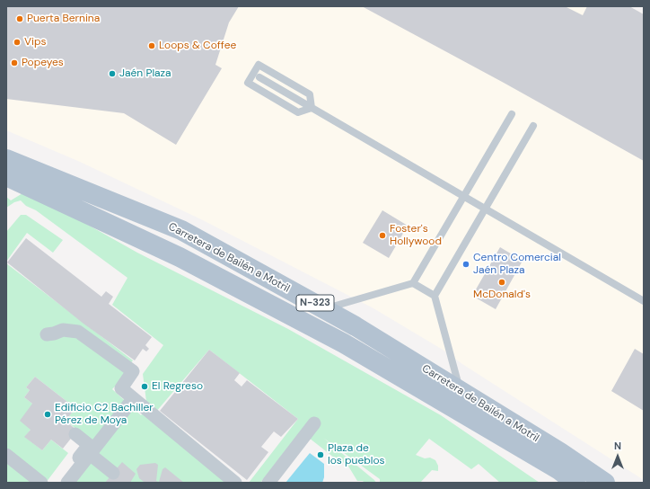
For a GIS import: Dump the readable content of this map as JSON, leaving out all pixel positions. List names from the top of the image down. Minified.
{"streets":{"main road":["Carretera de Bailén a Motril","N-323"]},"places":["Puerta Bernina","Vips","Loops & Coffee","Popeyes","Jaén Plaza","Foster's Hollywood","Centro Comercial Jaén Plaza","McDonald's","El Regreso","Edificio C2 Bachiller Pérez de Moya","Plaza de los pueblos"],"north":"top"}
